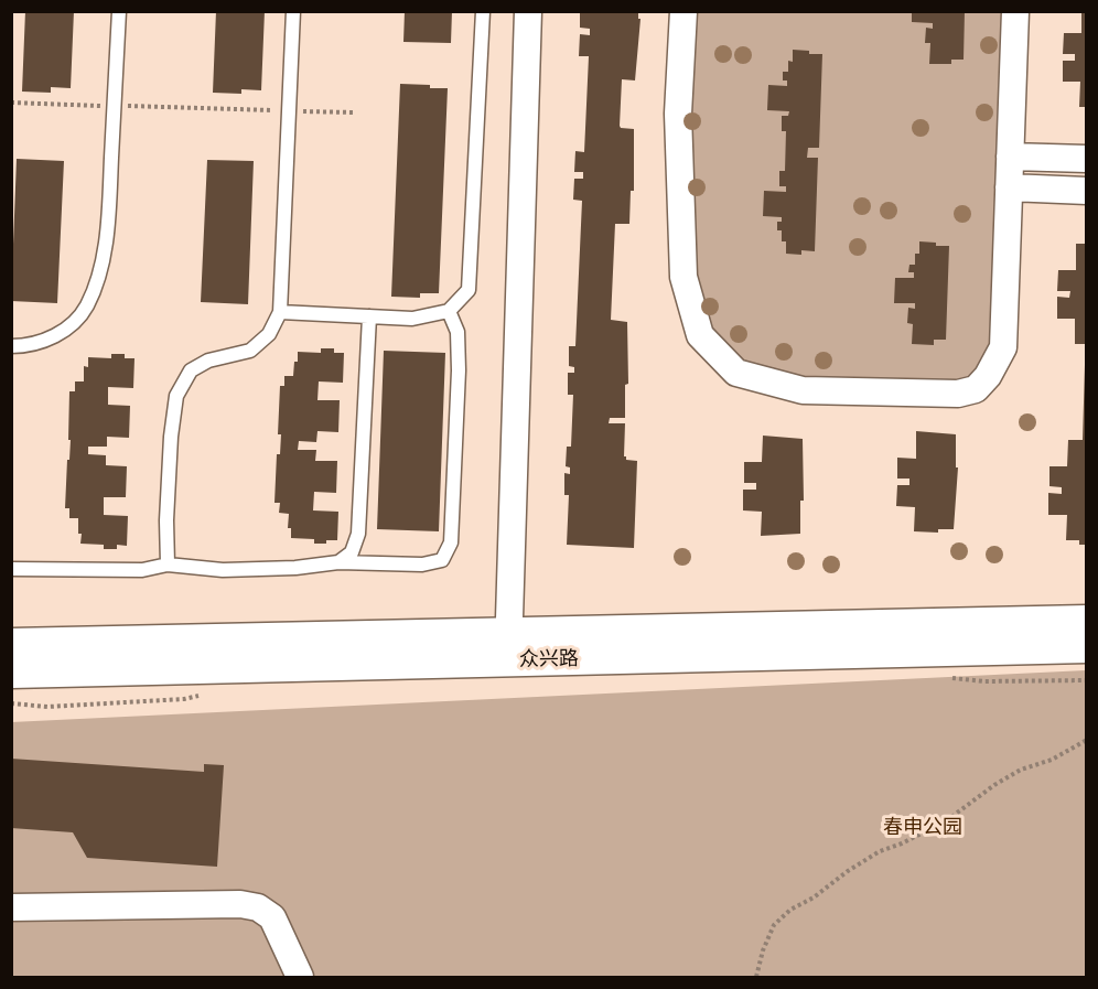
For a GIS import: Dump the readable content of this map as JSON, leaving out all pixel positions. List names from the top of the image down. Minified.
{"streets":{"street":["众兴路"]},"parks":["春申公园"]}
